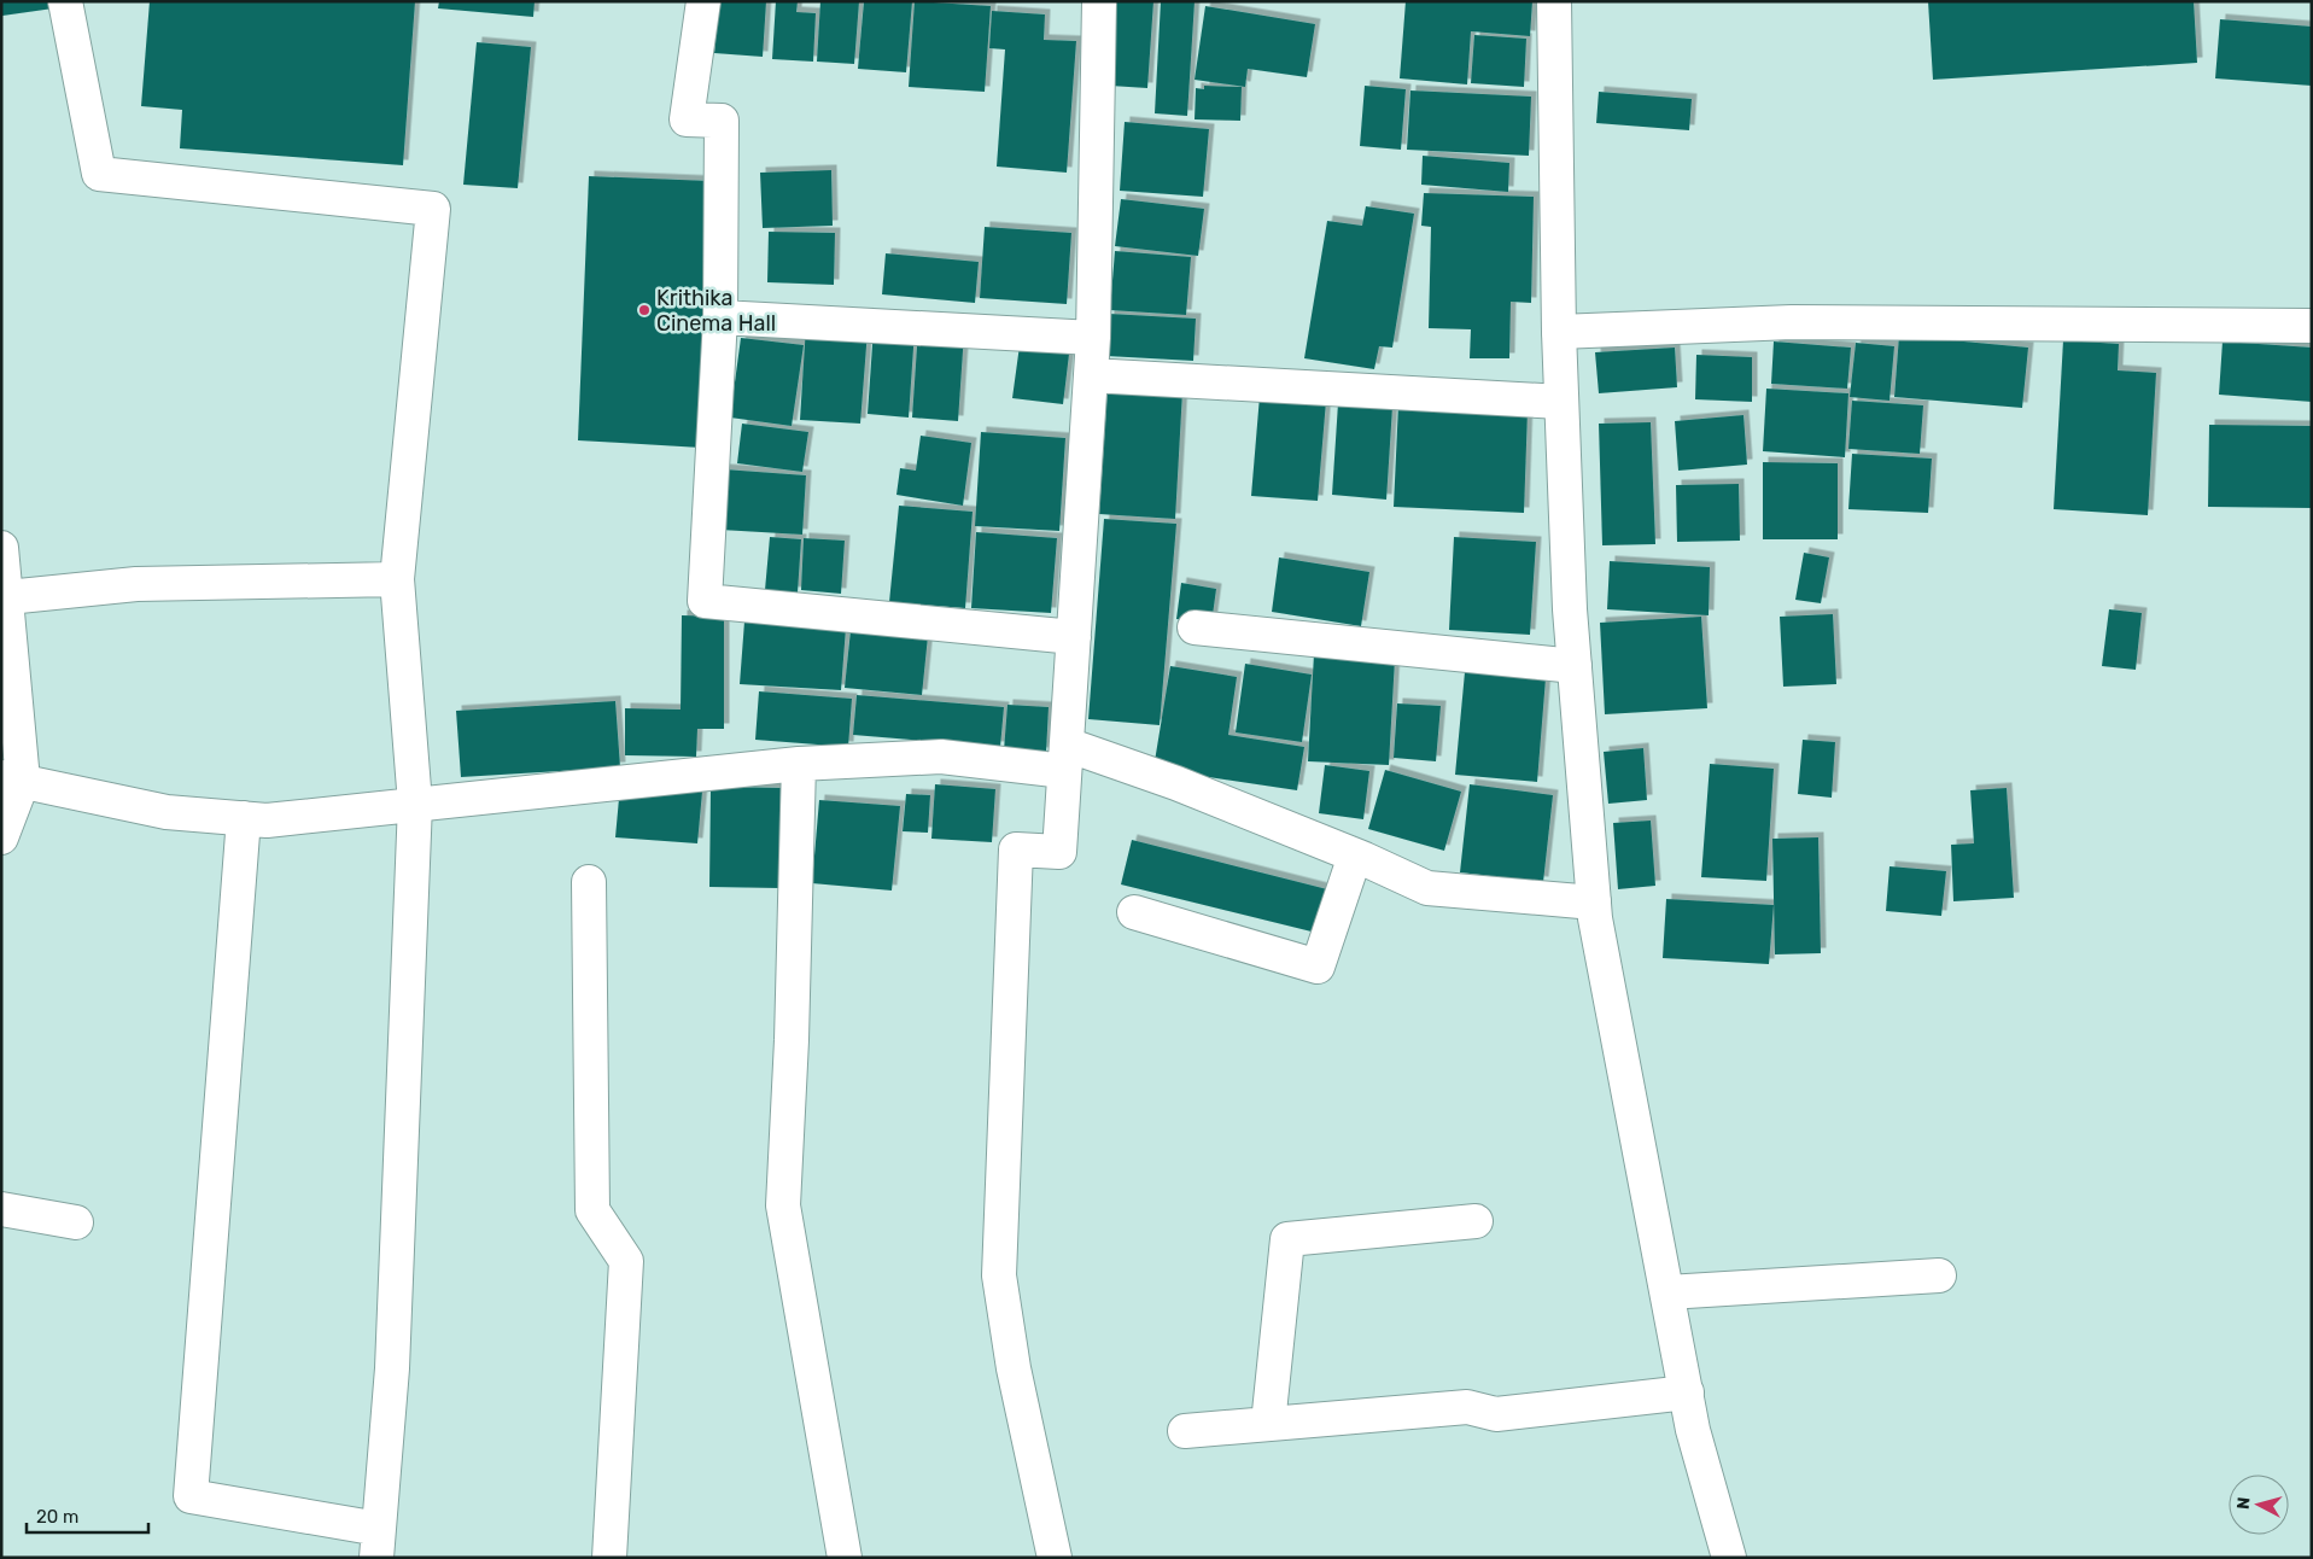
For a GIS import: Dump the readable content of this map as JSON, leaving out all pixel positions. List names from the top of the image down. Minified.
{"places":["Krithika Cinema Hall"],"scale_bar":"20 m","north":"left"}
